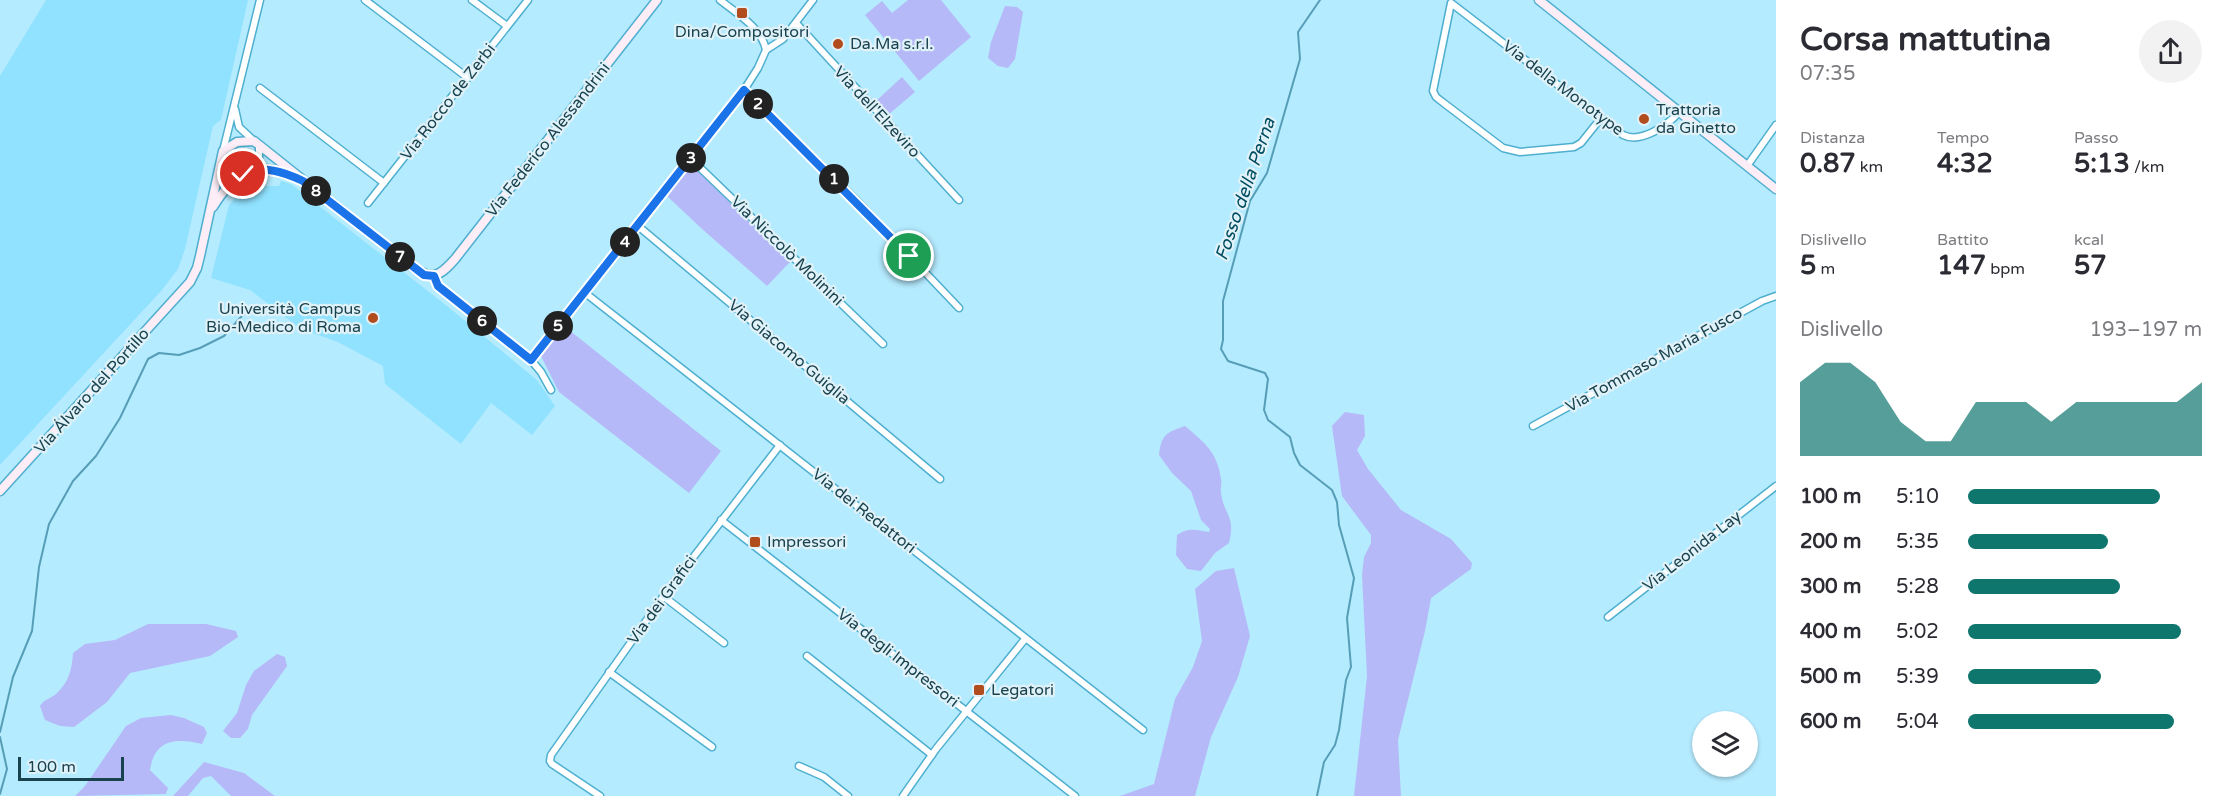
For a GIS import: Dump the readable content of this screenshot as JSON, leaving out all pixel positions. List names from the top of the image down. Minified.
{"streets":{"street":["Via della Monotype","Via Rocco de Zerbi","Via dell'Elzeviro","Via Federico Alessandrini","Via Niccolò Molinini","Via Giacomo Guiglia","Via Tommaso Maria Fusco","Via Álvaro del Portillo","Via dei Redattori","Via Leonida Lay","Via dei Grafici","Via degli Impressori"]},"crossings":[["Via dei Redattori","Via dei Grafici"],["Via dei Grafici","Via degli Impressori"]],"water":["Fosso della Perna"],"places":{"transit":["Dina/Compositori","Impressori","Legatori"],"other":["Da.Ma s.r.l.","Trattoria da Ginetto","Università Campus Bio-Medico di Roma"]},"scale_bar":"100 m","page":{"heading":["Corsa mattutina","07:35"],"pins":["2","3","1","8","4","7","6","5"],"stats":[["Distanza","0.87 km"],["Tempo","4:32"],["Passo","5:13 /km"],["Dislivello","5 m"],["Battito","147 bpm"],["kcal","57"]],"chart":["Dislivello","193–197 m"],"list":[{"name":"100 m","note":"5:10"},{"name":"200 m","note":"5:35"},{"name":"300 m","note":"5:28"},{"name":"400 m","note":"5:02"},{"name":"500 m","note":"5:39"},{"name":"600 m","note":"5:04"}],"scale":"100 m"}}
